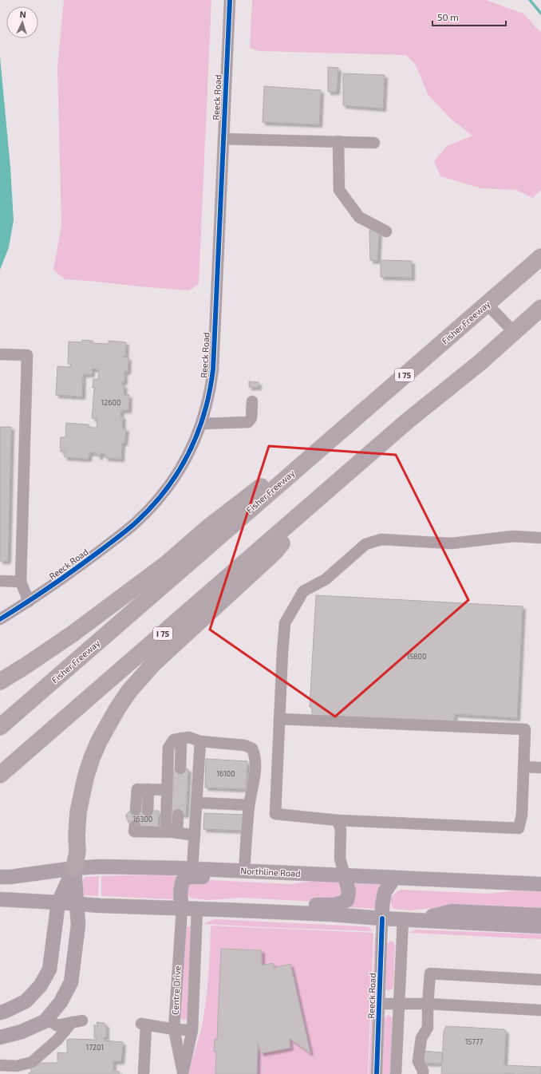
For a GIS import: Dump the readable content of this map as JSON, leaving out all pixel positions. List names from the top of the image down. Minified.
{"streets":{"highway":["Fisher Freeway","I 75"],"main road":["Northline Road"],"street":["Reeck Road","Centre Drive"]},"house_numbers":["12600","15800","16100","16300","15777","17201"],"scale_bar":"50 m","north":"top"}
